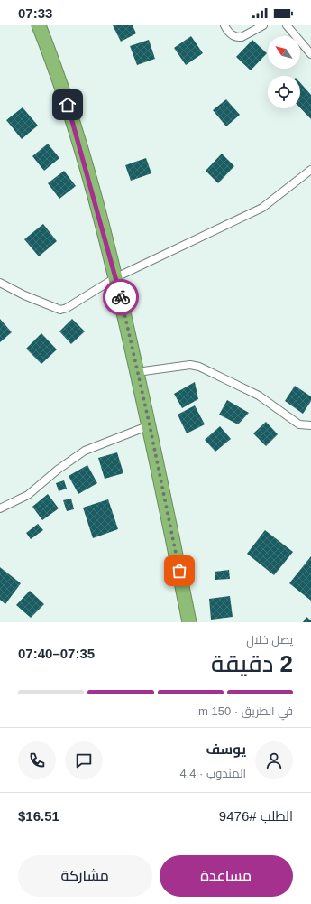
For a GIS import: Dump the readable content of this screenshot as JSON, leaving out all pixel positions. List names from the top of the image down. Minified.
{"north":"top left","page":{"status":"07:33","heading":["2 دقيقة","يصل خلال","07:35–07:40"],"panel":["يوسف","المندوب · 4.4","الطلب #9476","$16.51"],"bar":"في الطريق · 150 m","buttons":["مساعدة","مشاركة"]}}
